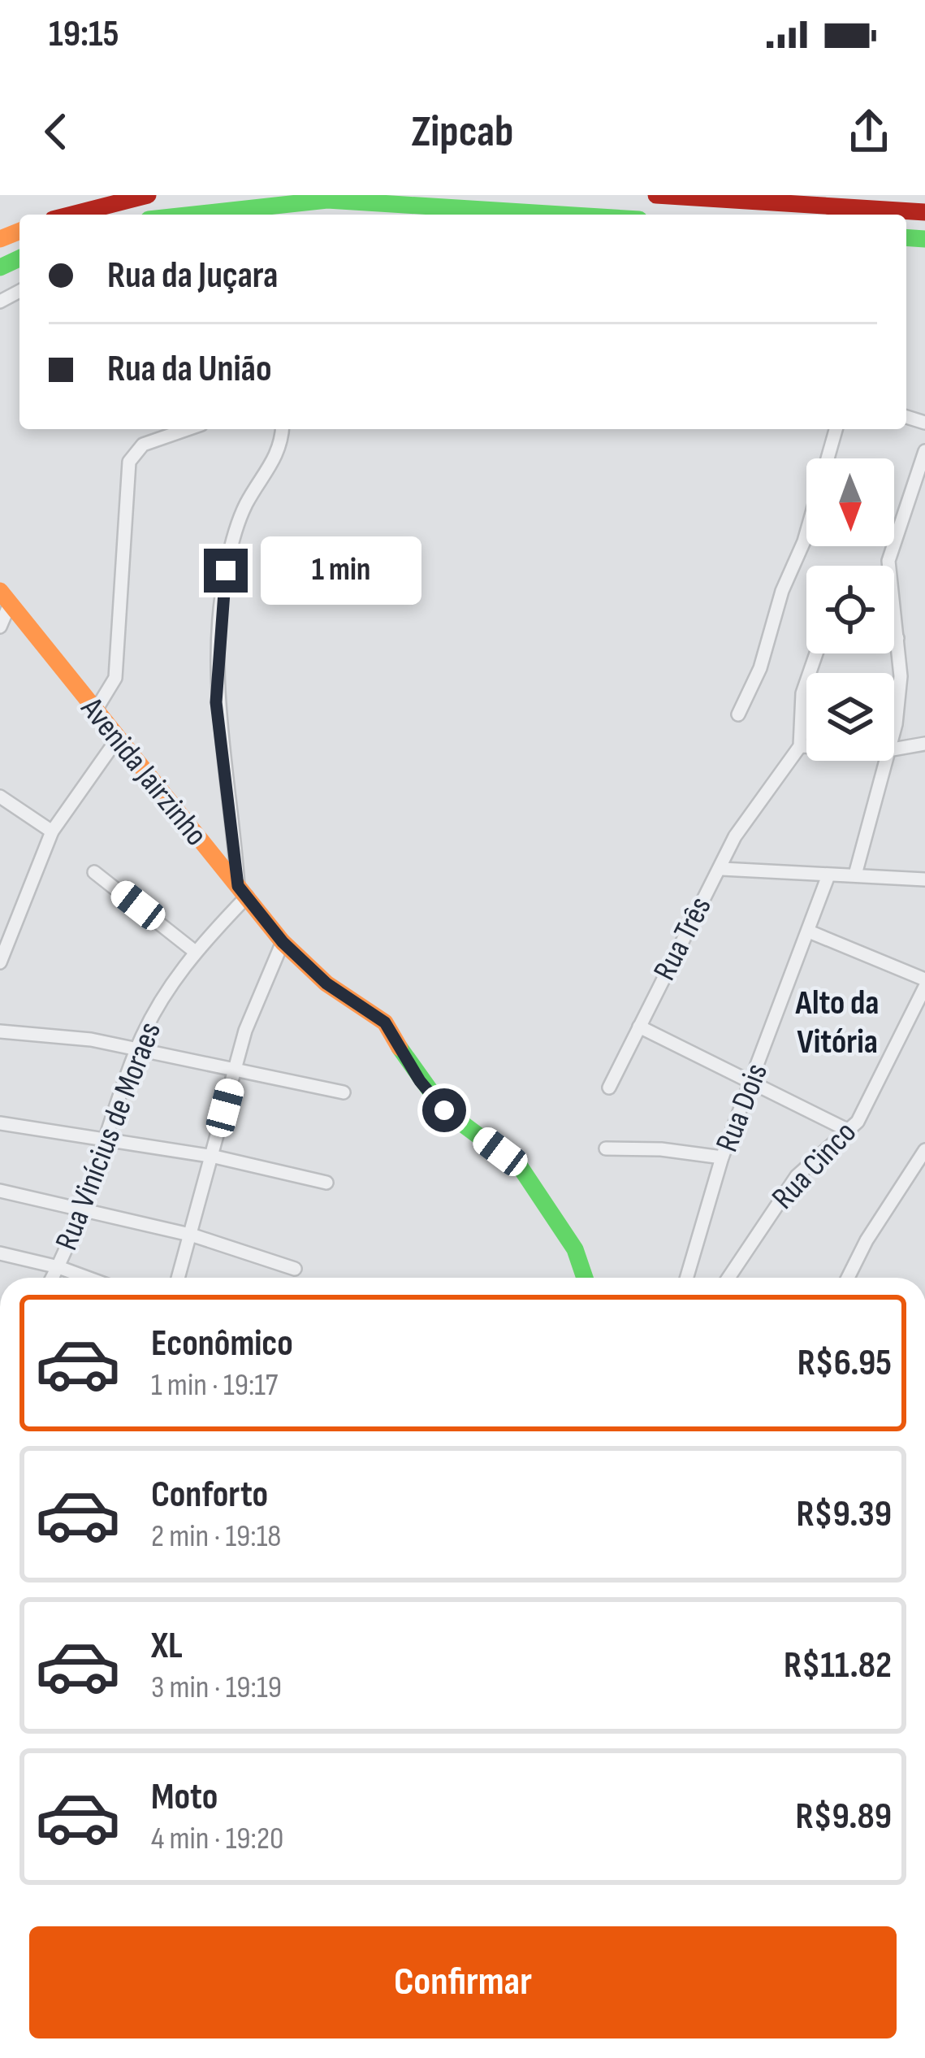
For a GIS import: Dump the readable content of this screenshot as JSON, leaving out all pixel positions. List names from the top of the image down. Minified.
{"streets":{"main road":["Avenida Jairzinho"],"street":["Rua Três","Rua Dois","Rua Vinícius de Moraes","Rua Cinco"]},"crossings":[["Avenida Jairzinho","Rua Vinícius de Moraes"],["Rua Três","Rua Dois"]],"districts":["Alto da Vitória"],"north":"bottom","page":{"status":"19:15","header":"Zipcab","banner":["Rua da Juçara","Rua da União"],"bubble":"1 min","list":[{"name":"Econômico","note":"1 min · 19:17","value":"R$6.95"},{"name":"Conforto","note":"2 min · 19:18","value":"R$9.39"},{"name":"XL","note":"3 min · 19:19","value":"R$11.82"},{"name":"Moto","note":"4 min · 19:20","value":"R$9.89"}],"buttons":"Confirmar"}}
